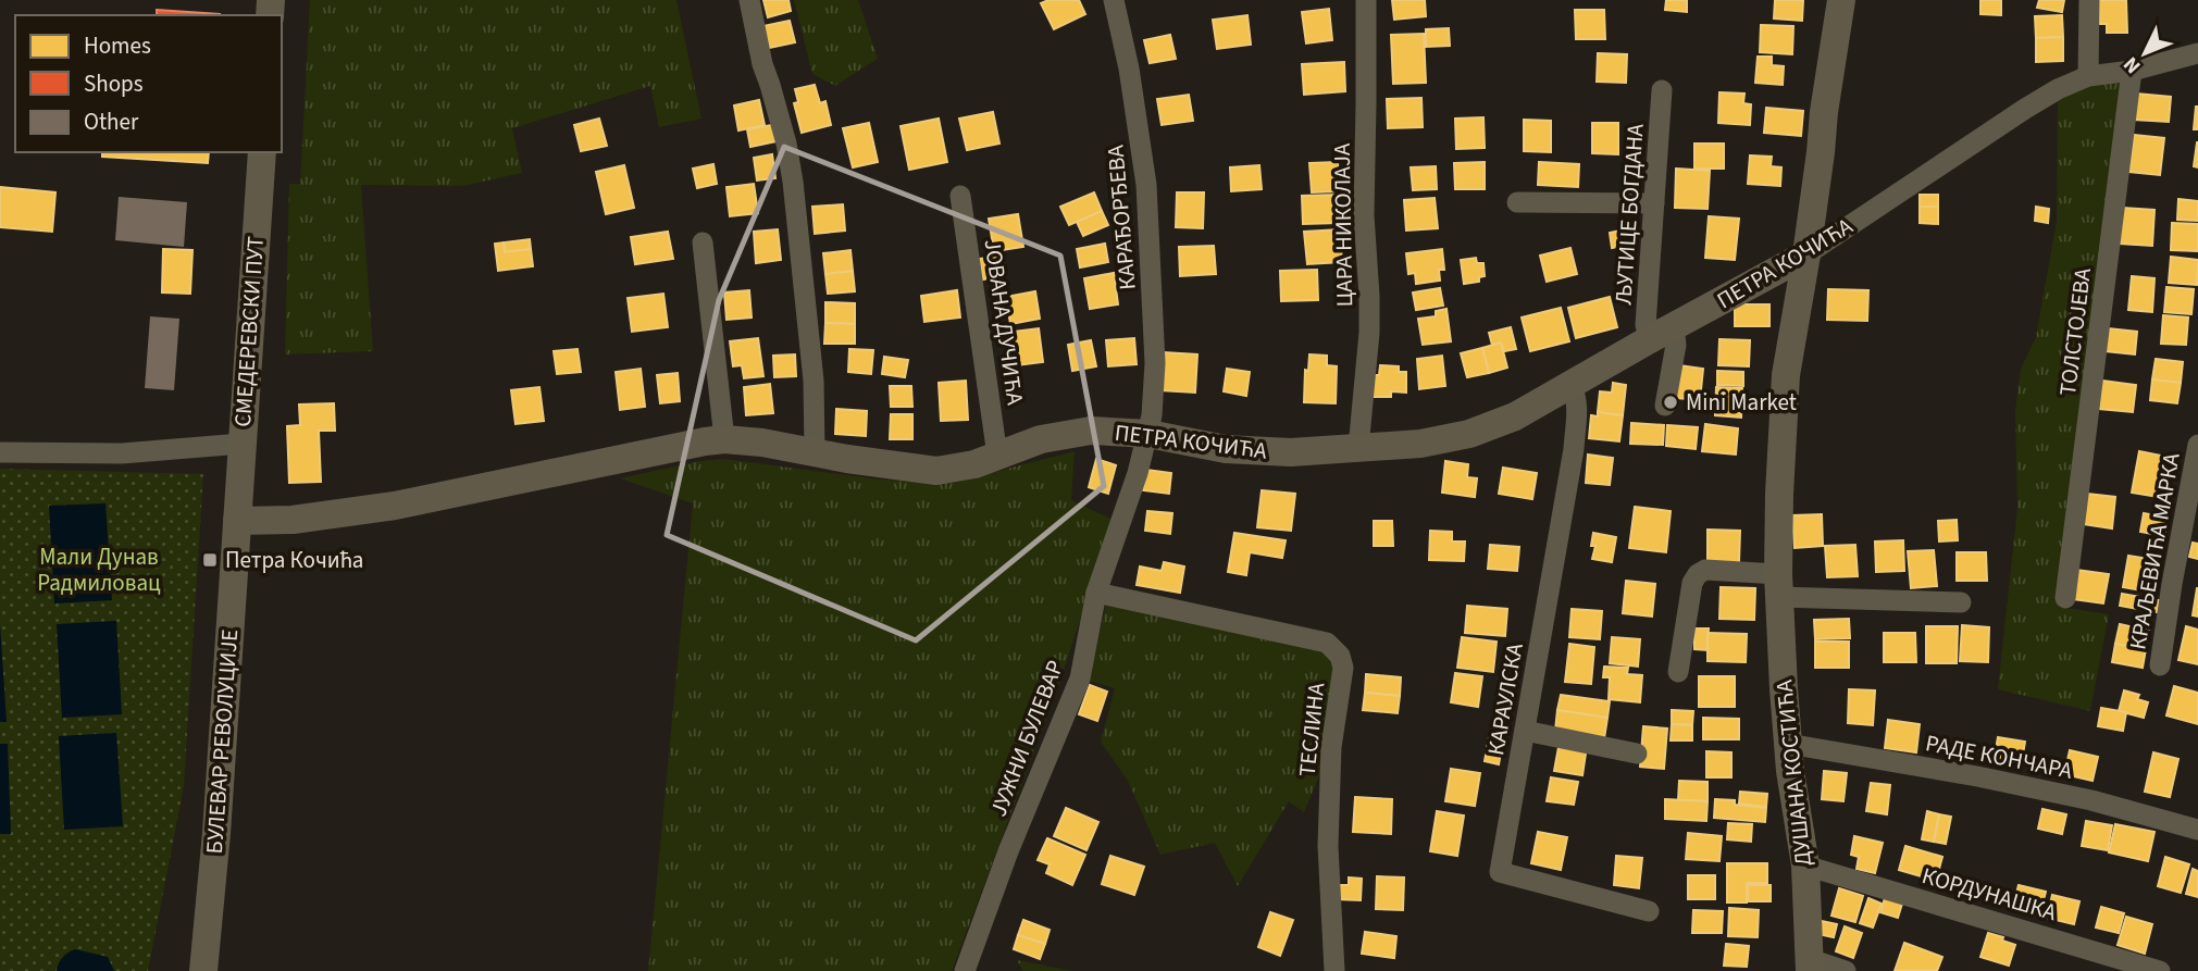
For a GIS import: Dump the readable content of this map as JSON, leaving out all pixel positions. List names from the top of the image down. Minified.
{"streets":{"street":["ЉУТИЦЕ БОГДАНА","КАРАЂОРЂЕВА","ЦАРА НИКОЛАЈА","ПЕТРА КОЧИЋА","ЈОВАНА ДУЧИЋА","СМЕДЕРЕВСКИ ПУТ","ТОЛСТОЈЕВА","КРАЉЕВИЋА МАРКА","КАРАУЛСКА","ТЕСЛИНА","ЈУЖНИ БУЛЕВАР","БУЛЕВАР РЕВОЛУЦИЈЕ","РАДЕ КОНЧАРА","ДУШАНА КОСТИЋА","КОРДУНАШКА"]},"crossings":[["ЉУТИЦЕ БОГДАНА","ПЕТРА КОЧИЋА"],["КАРАЂОРЂЕВА","ПЕТРА КОЧИЋА"],["КАРАЂОРЂЕВА","ЈУЖНИ БУЛЕВАР"],["ЦАРА НИКОЛАЈА","ПЕТРА КОЧИЋА"],["ПЕТРА КОЧИЋА","ЈОВАНА ДУЧИЋА"],["ПЕТРА КОЧИЋА","СМЕДЕРЕВСКИ ПУТ"],["ПЕТРА КОЧИЋА","ТОЛСТОЈЕВА"],["ПЕТРА КОЧИЋА","КАРАУЛСКА"],["ПЕТРА КОЧИЋА","ЈУЖНИ БУЛЕВАР"],["ПЕТРА КОЧИЋА","БУЛЕВАР РЕВОЛУЦИЈЕ"],["ПЕТРА КОЧИЋА","ДУШАНА КОСТИЋА"],["СМЕДЕРЕВСКИ ПУТ","БУЛЕВАР РЕВОЛУЦИЈЕ"],["ТЕСЛИНА","ЈУЖНИ БУЛЕВАР"],["РАДЕ КОНЧАРА","ДУШАНА КОСТИЋА"],["ДУШАНА КОСТИЋА","КОРДУНАШКА"]],"parks":["Мали Дунав Радмиловац"],"places":{"other":["Mini Market"],"transit":["Петра Кочића"]},"legend":["Homes","Shops","Other"],"north":"bottom left"}
